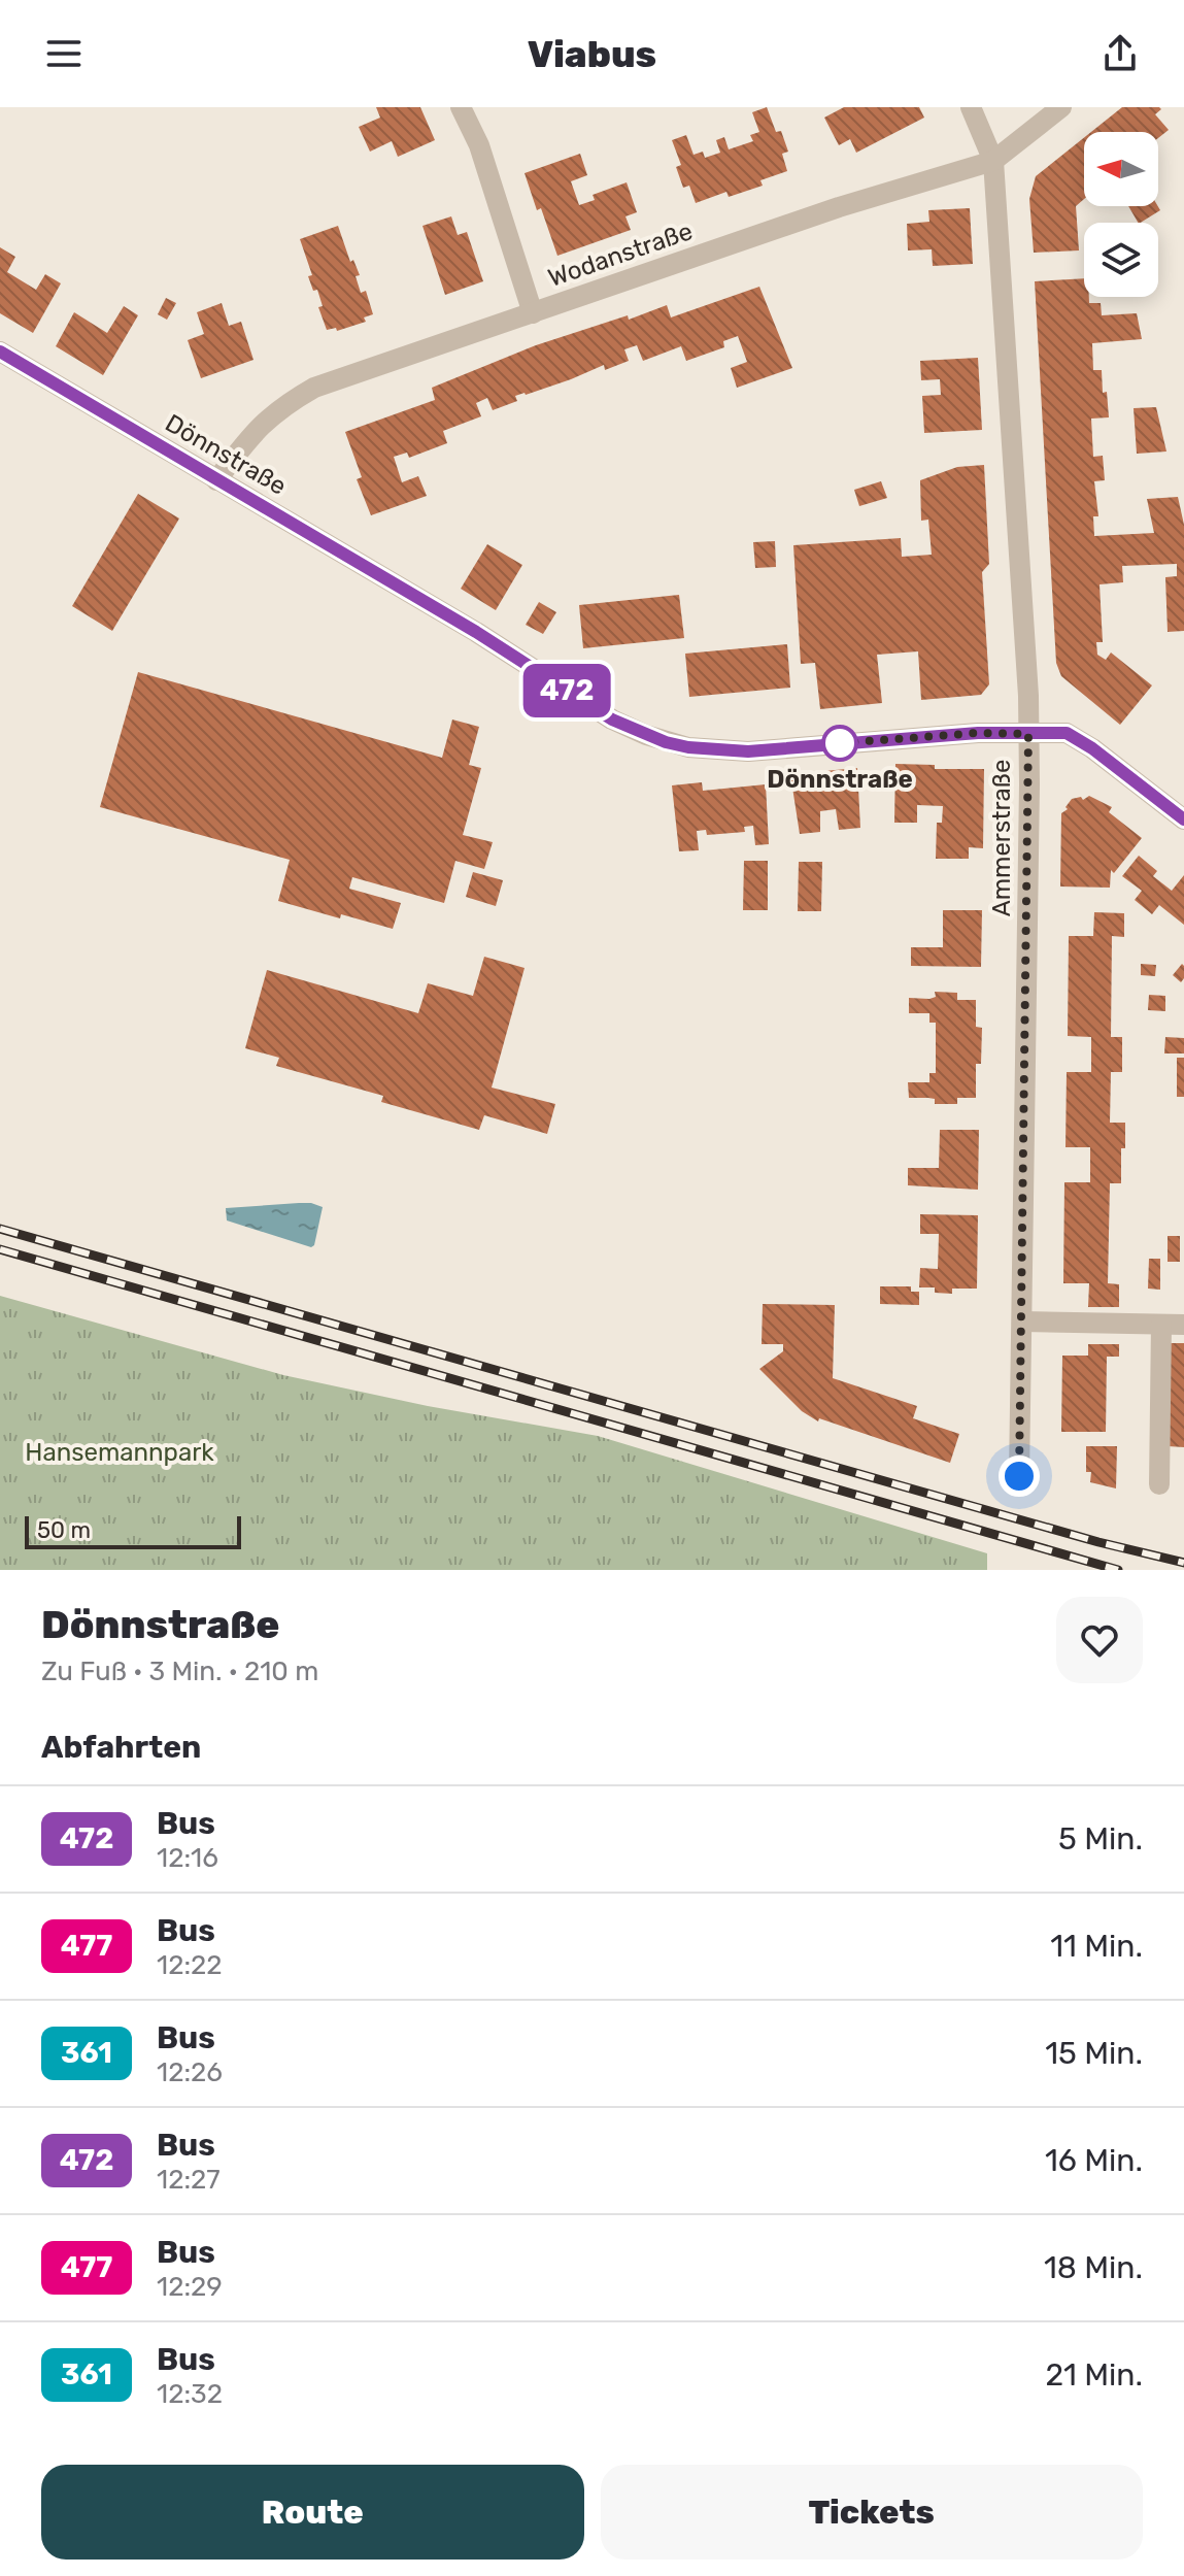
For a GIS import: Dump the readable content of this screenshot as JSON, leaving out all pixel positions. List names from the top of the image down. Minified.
{"streets":{"street":["Wodanstraße","Dönnstraße","Ammerstraße"]},"crossings":[["Wodanstraße","Dönnstraße"],["Wodanstraße","Ammerstraße"],["Dönnstraße","Ammerstraße"]],"parks":["Hansemannpark"],"places":["Dönnstraße"],"lines":["bus line 472"],"scale_bar":"50 m","north":"left","page":{"header":"Viabus","on_map":"472","scale":"50 m","heading":[["Dönnstraße","Zu Fuß · 3 Min. · 210 m"],"Abfahrten"],"list":[{"mark":"472","name":"Bus","note":"12:16","value":"5 Min."},{"mark":"477","name":"Bus","note":"12:22","value":"11 Min."},{"mark":"361","name":"Bus","note":"12:26","value":"15 Min."},{"mark":"472","name":"Bus","note":"12:27","value":"16 Min."},{"mark":"477","name":"Bus","note":"12:29","value":"18 Min."},{"mark":"361","name":"Bus","note":"12:32","value":"21 Min."}],"buttons":["Route","Tickets"]}}
